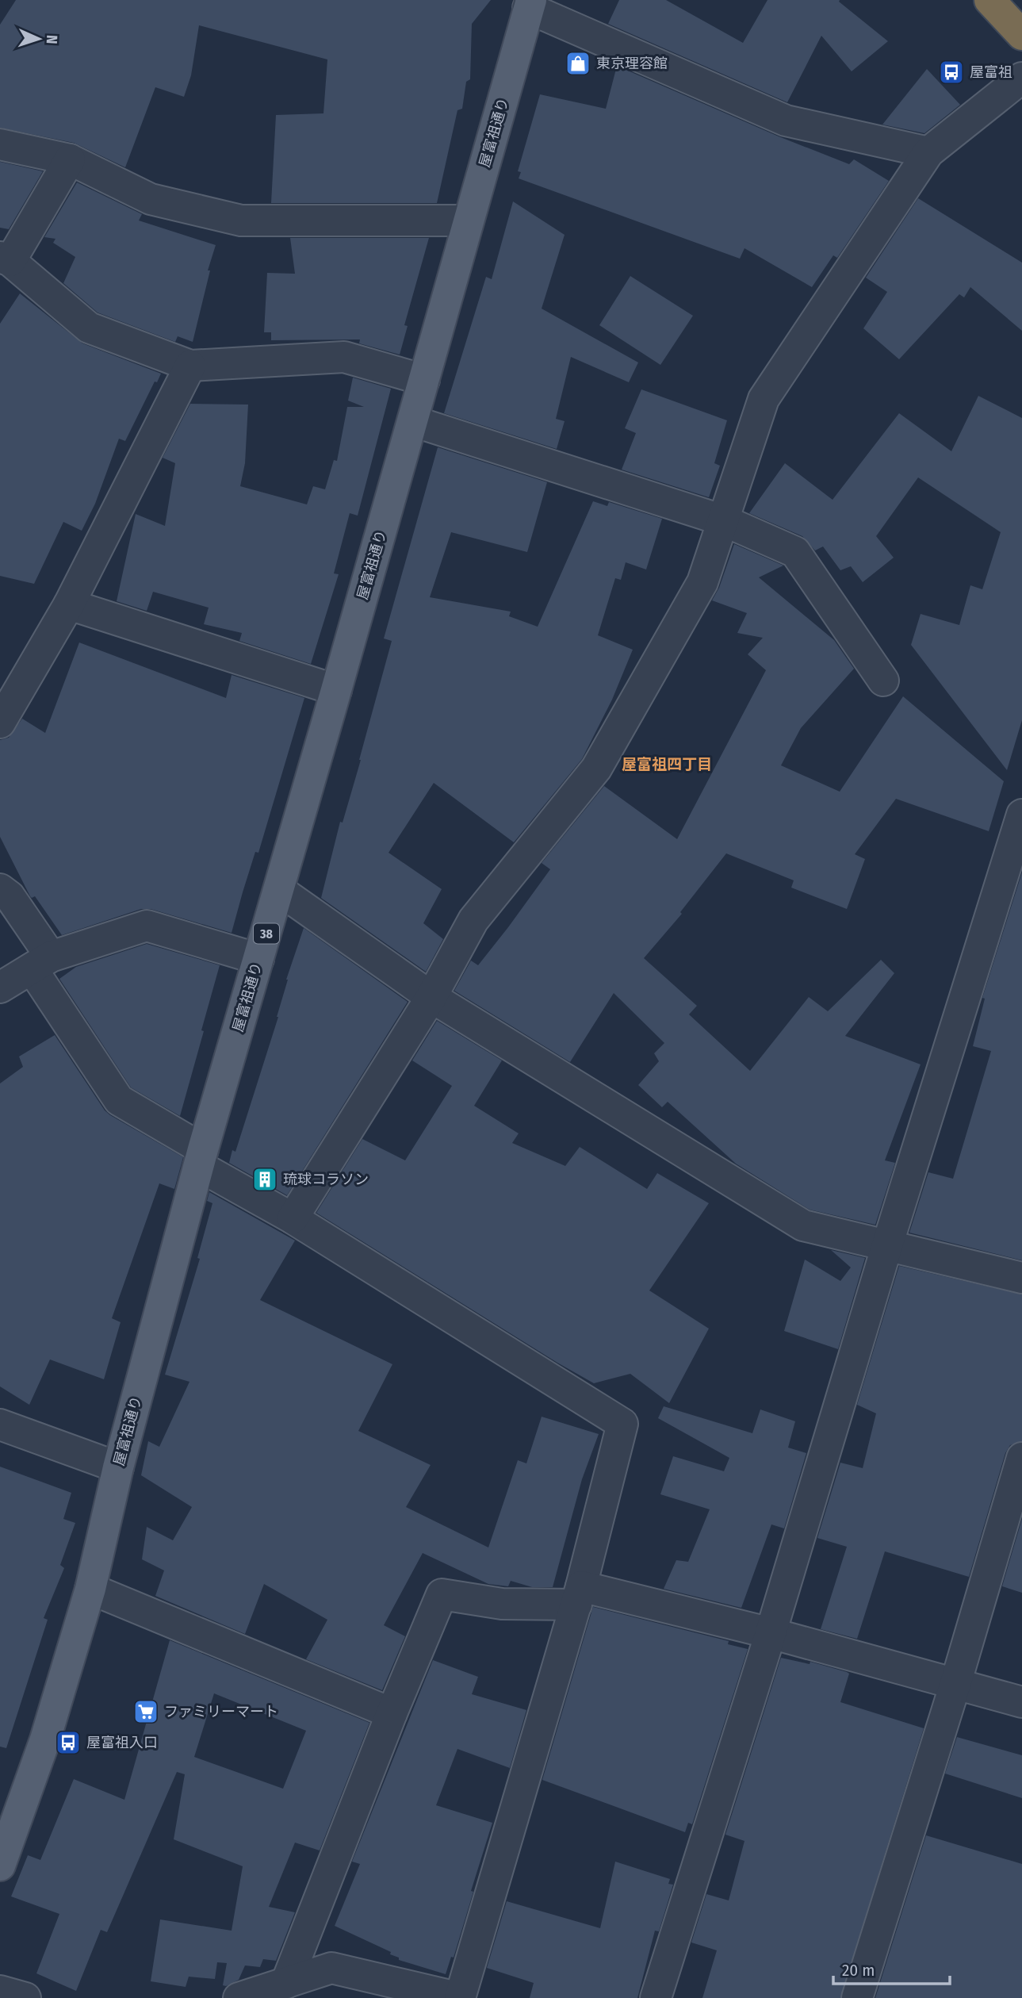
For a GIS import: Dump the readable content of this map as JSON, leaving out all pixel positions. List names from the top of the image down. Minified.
{"streets":{"main road":["屋富祖通り","38"]},"districts":["屋富祖四丁目"],"places":{"shop":["東京理容館"],"bus stop":["屋富祖","屋富祖入口"],"building":["琉球コラソン"],"supermarket":["ファミリーマート"]},"scale_bar":"20 m","north":"right"}
